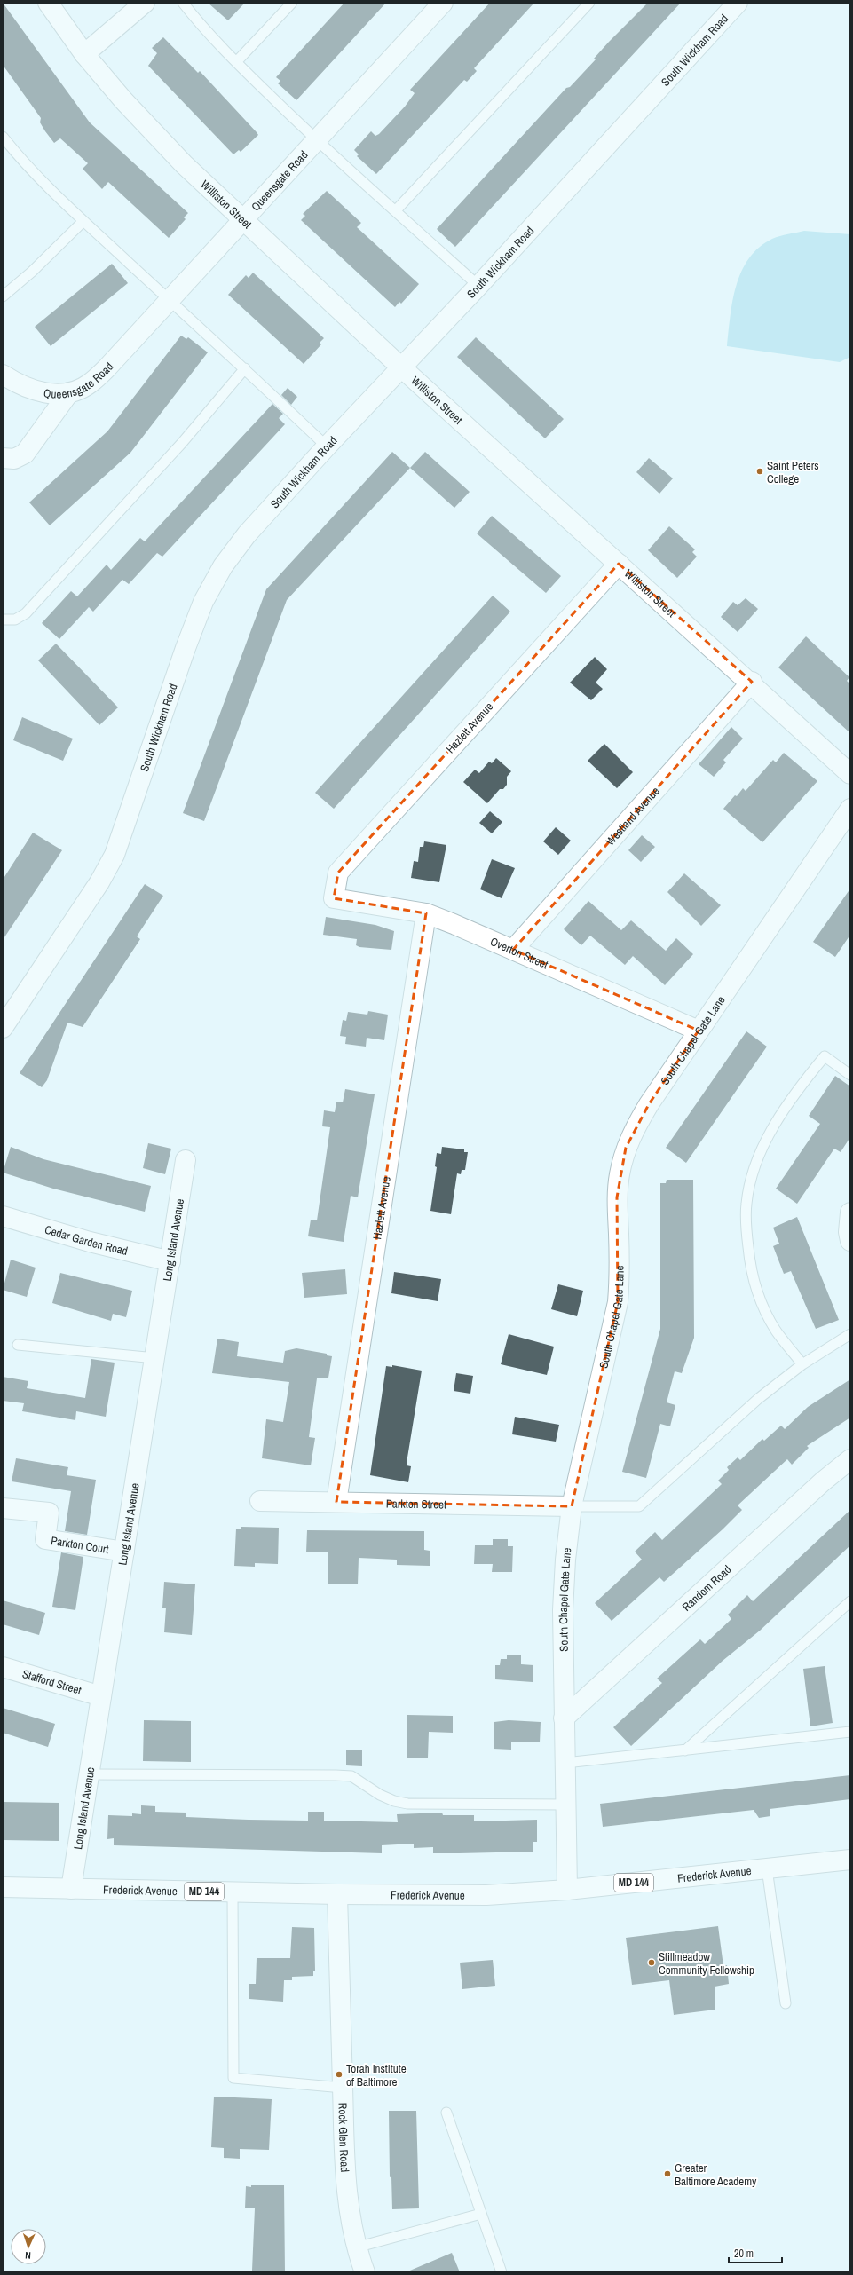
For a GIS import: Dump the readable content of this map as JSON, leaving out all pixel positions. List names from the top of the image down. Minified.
{"streets":{"street":["South Wickham Road","Queensgate Road","Williston Street","Hazlett Avenue","Westland Avenue","Overton Street","South Chapel Gate Lane","Cedar Garden Road","Long Island Avenue","Parkton Street","Parkton Court","Random Road","Stafford Street","Frederick Avenue","MD 144","Rock Glen Road"]},"crossings":[["South Wickham Road","Williston Street"],["Queensgate Road","Williston Street"],["Williston Street","Hazlett Avenue"],["Williston Street","Westland Avenue"],["Hazlett Avenue","Overton Street"],["Hazlett Avenue","Parkton Street"],["Westland Avenue","Overton Street"],["Overton Street","South Chapel Gate Lane"],["South Chapel Gate Lane","Parkton Street"],["South Chapel Gate Lane","Random Road"],["South Chapel Gate Lane","Frederick Avenue"],["Cedar Garden Road","Long Island Avenue"],["Long Island Avenue","Parkton Court"],["Long Island Avenue","Stafford Street"],["Long Island Avenue","Frederick Avenue"],["Frederick Avenue","Rock Glen Road"]],"places":["Saint Peters College","Stillmeadow Community Fellowship","Torah Institute of Baltimore","Greater Baltimore Academy"],"scale_bar":"20 m","north":"bottom"}
